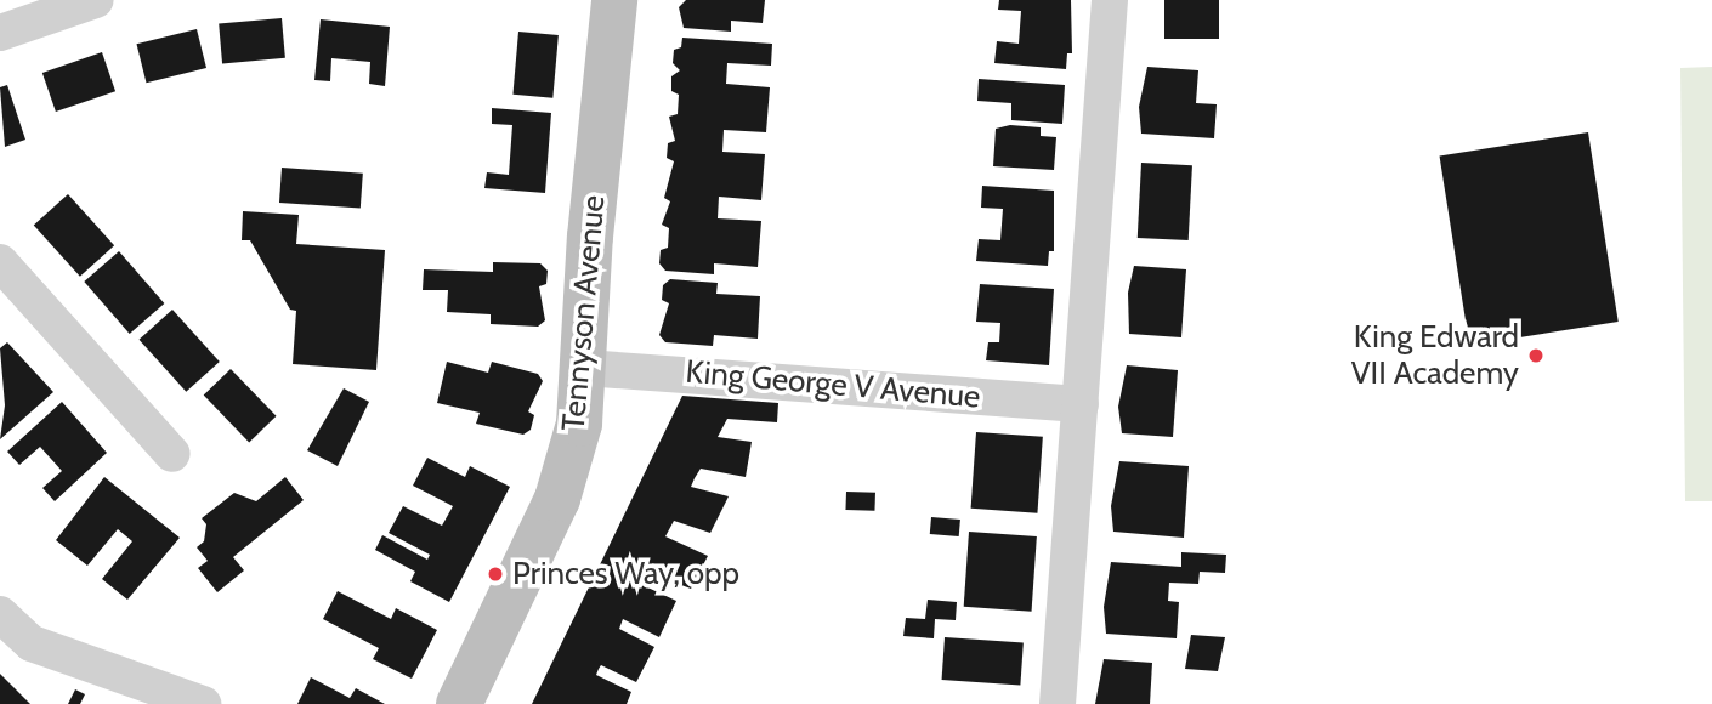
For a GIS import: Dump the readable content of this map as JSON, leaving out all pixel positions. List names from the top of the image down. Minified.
{"streets":{"main road":["Tennyson Avenue"],"street":["King George V Avenue"]},"crossings":[["Tennyson Avenue","King George V Avenue"]],"places":["King Edward VII Academy","Princes Way, opp"]}
